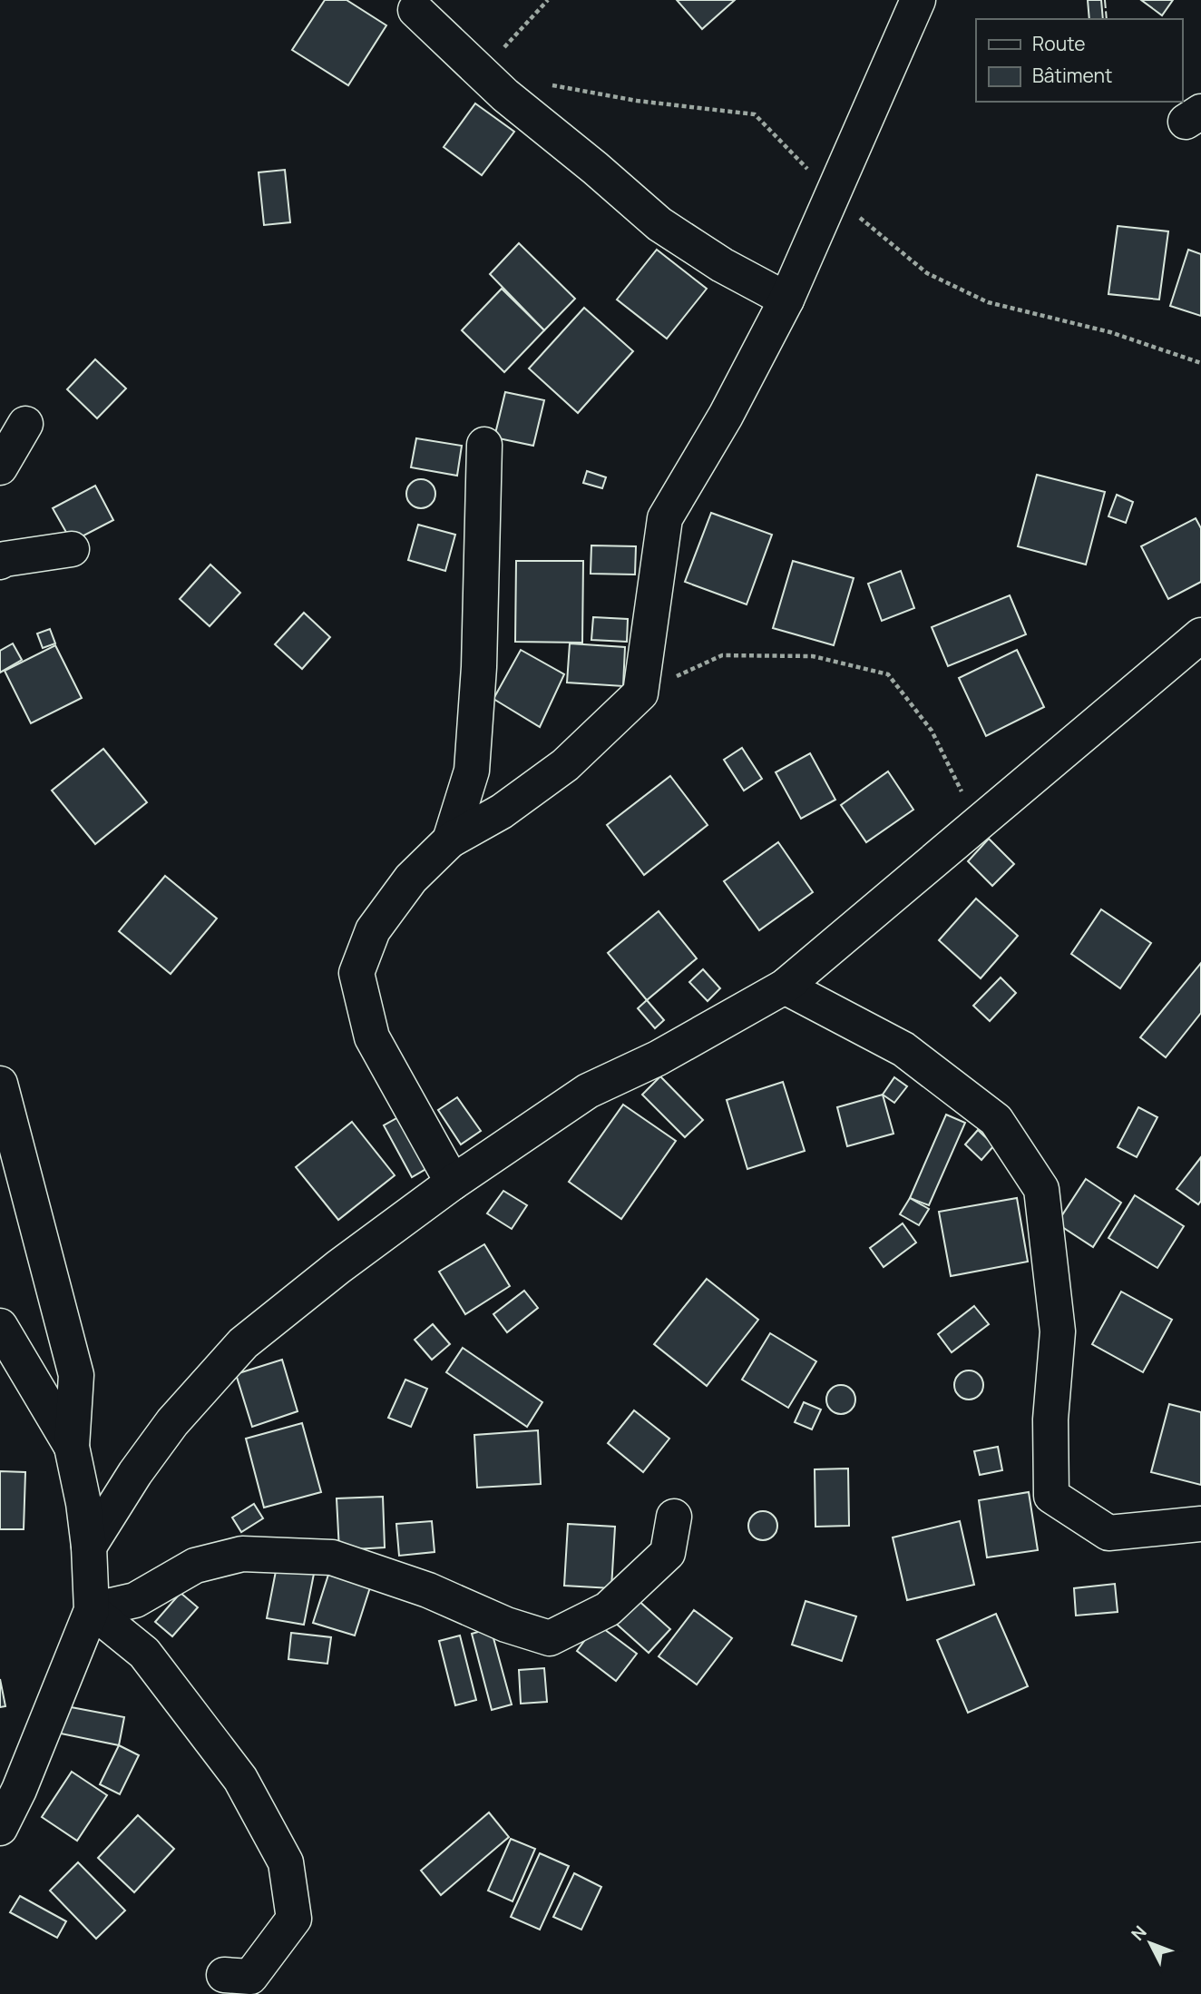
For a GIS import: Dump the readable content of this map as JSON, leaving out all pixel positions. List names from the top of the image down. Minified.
{"legend":["Route","Bâtiment"],"north":"top left"}
